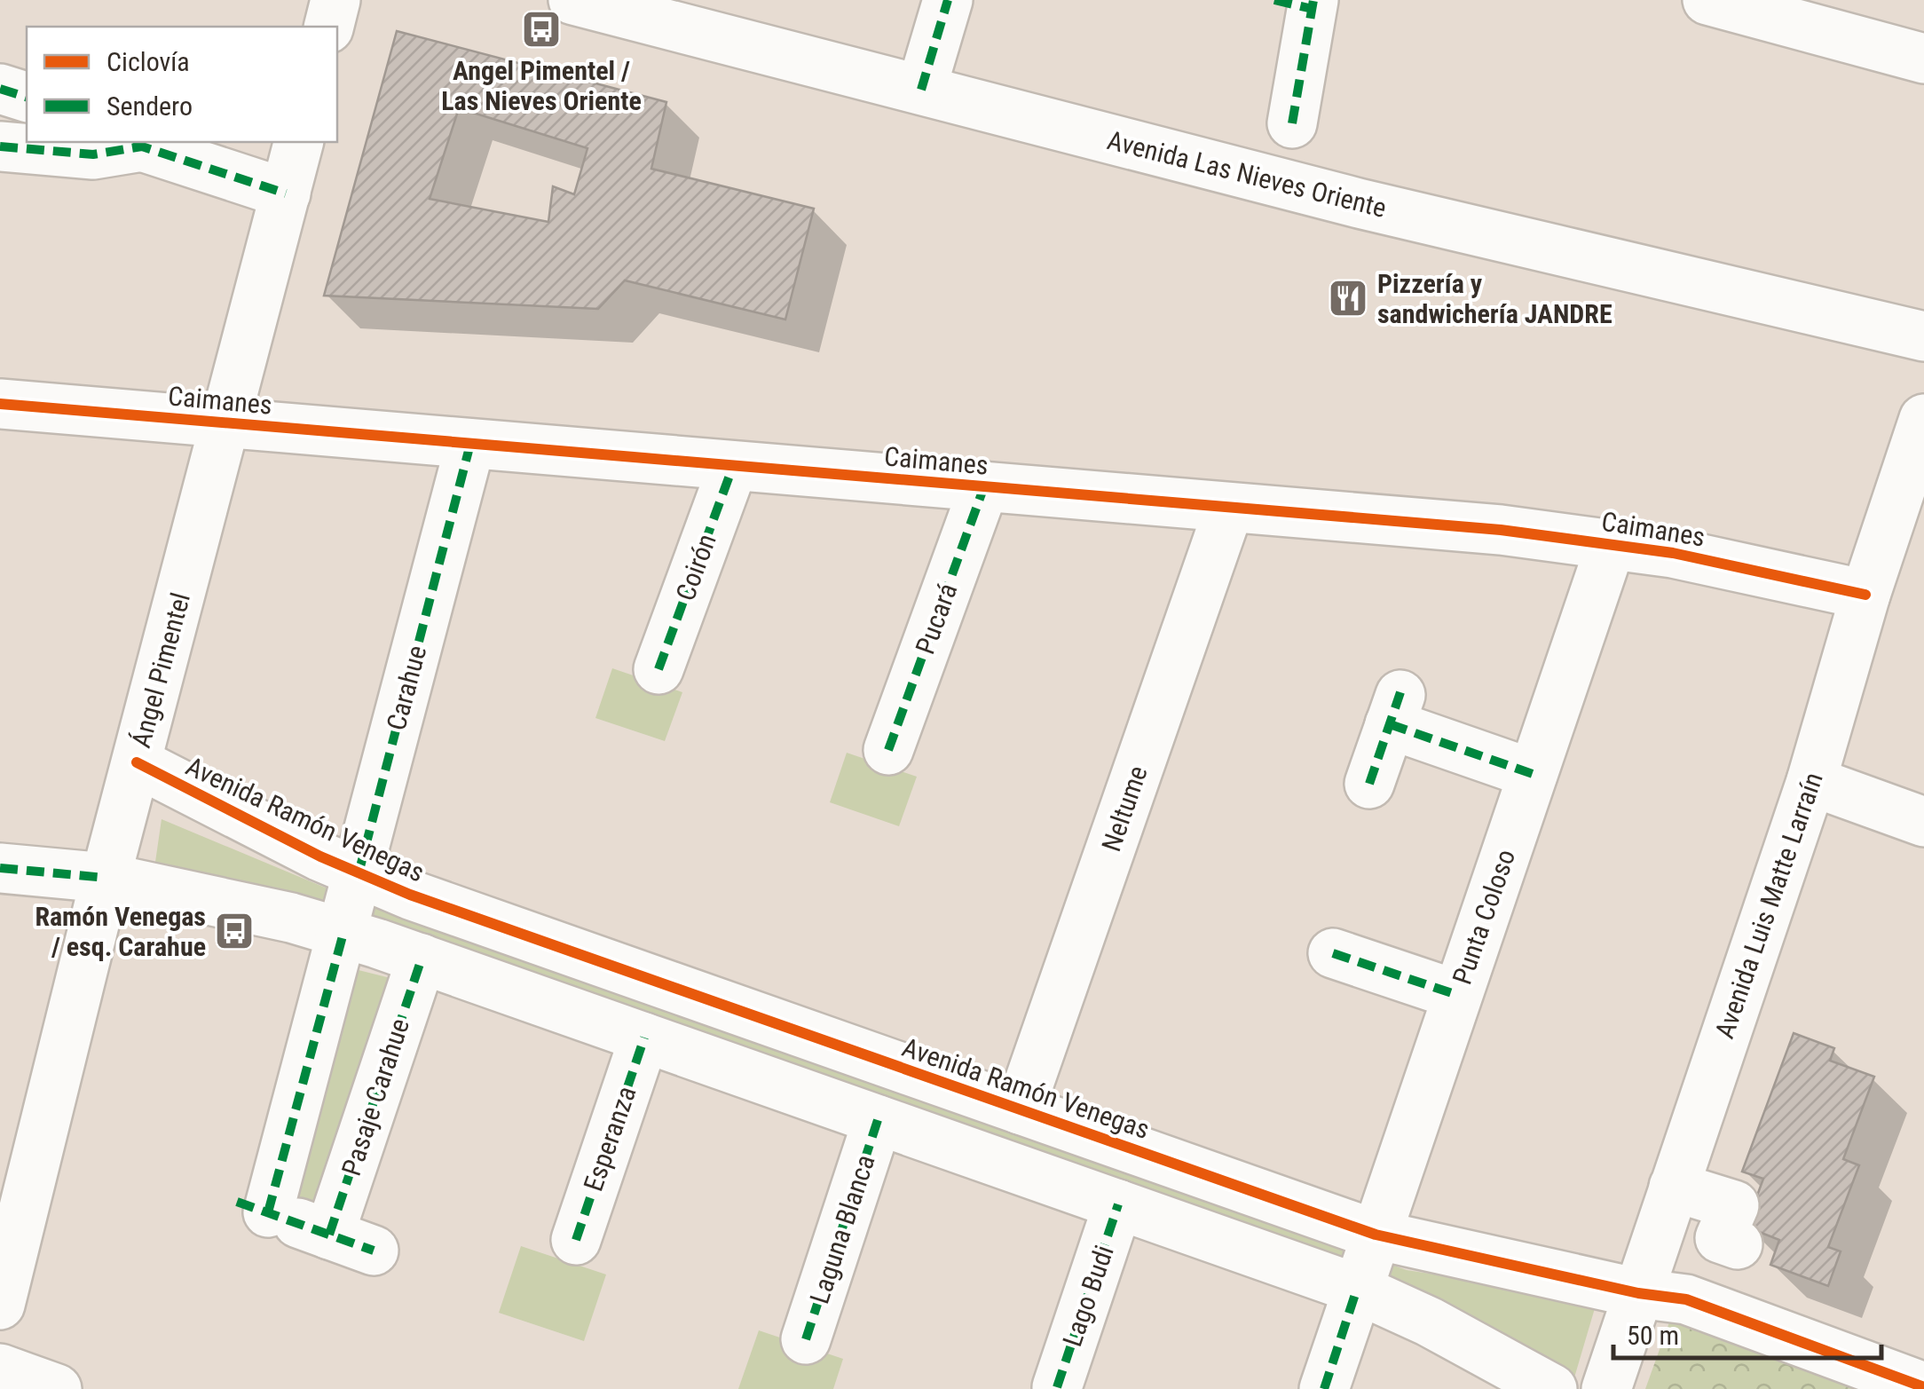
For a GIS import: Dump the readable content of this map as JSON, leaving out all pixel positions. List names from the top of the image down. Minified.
{"streets":{"street":["Avenida Las Nieves Oriente","Caimanes","Coirón","Pucará","Ángel Pimentel","Carahue","Neltume","Avenida Ramón Venegas","Avenida Luis Matte Larraín","Punta Coloso","Pasaje Carahue","Esperanza","Laguna Blanca","Lago Budi"]},"crossings":[["Caimanes","Coirón"],["Caimanes","Pucará"],["Caimanes","Ángel Pimentel"],["Caimanes","Carahue"],["Caimanes","Neltume"],["Caimanes","Avenida Luis Matte Larraín"],["Caimanes","Punta Coloso"],["Ángel Pimentel","Avenida Ramón Venegas"],["Carahue","Avenida Ramón Venegas"],["Carahue","Pasaje Carahue"],["Neltume","Avenida Ramón Venegas"],["Avenida Ramón Venegas","Avenida Luis Matte Larraín"],["Avenida Ramón Venegas","Punta Coloso"]],"places":{"bus stop":["Angel Pimentel / Las Nieves Oriente","Ramón Venegas / esq. Carahue"],"restaurant":["Pizzería y sandwichería JANDRE"]},"legend":["Ciclovía","Sendero"],"scale_bar":"50 m"}
